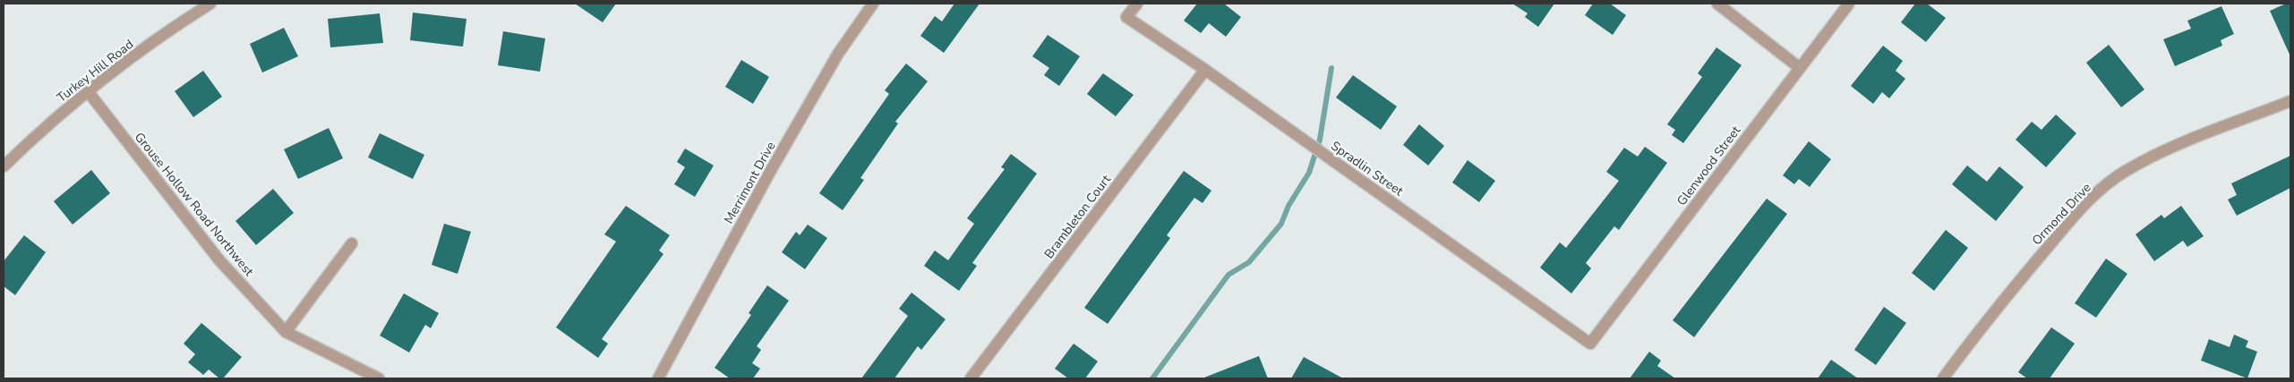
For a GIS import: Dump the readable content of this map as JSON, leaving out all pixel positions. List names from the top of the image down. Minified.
{"streets":{"street":["Turkey Hill Road","Glenwood Street","Spradlin Street","Merrimont Drive","Grouse Hollow Road Northwest","Ormond Drive","Brambleton Court"]},"crossings":[["Turkey Hill Road","Grouse Hollow Road Northwest"],["Glenwood Street","Spradlin Street"],["Spradlin Street","Brambleton Court"]]}
